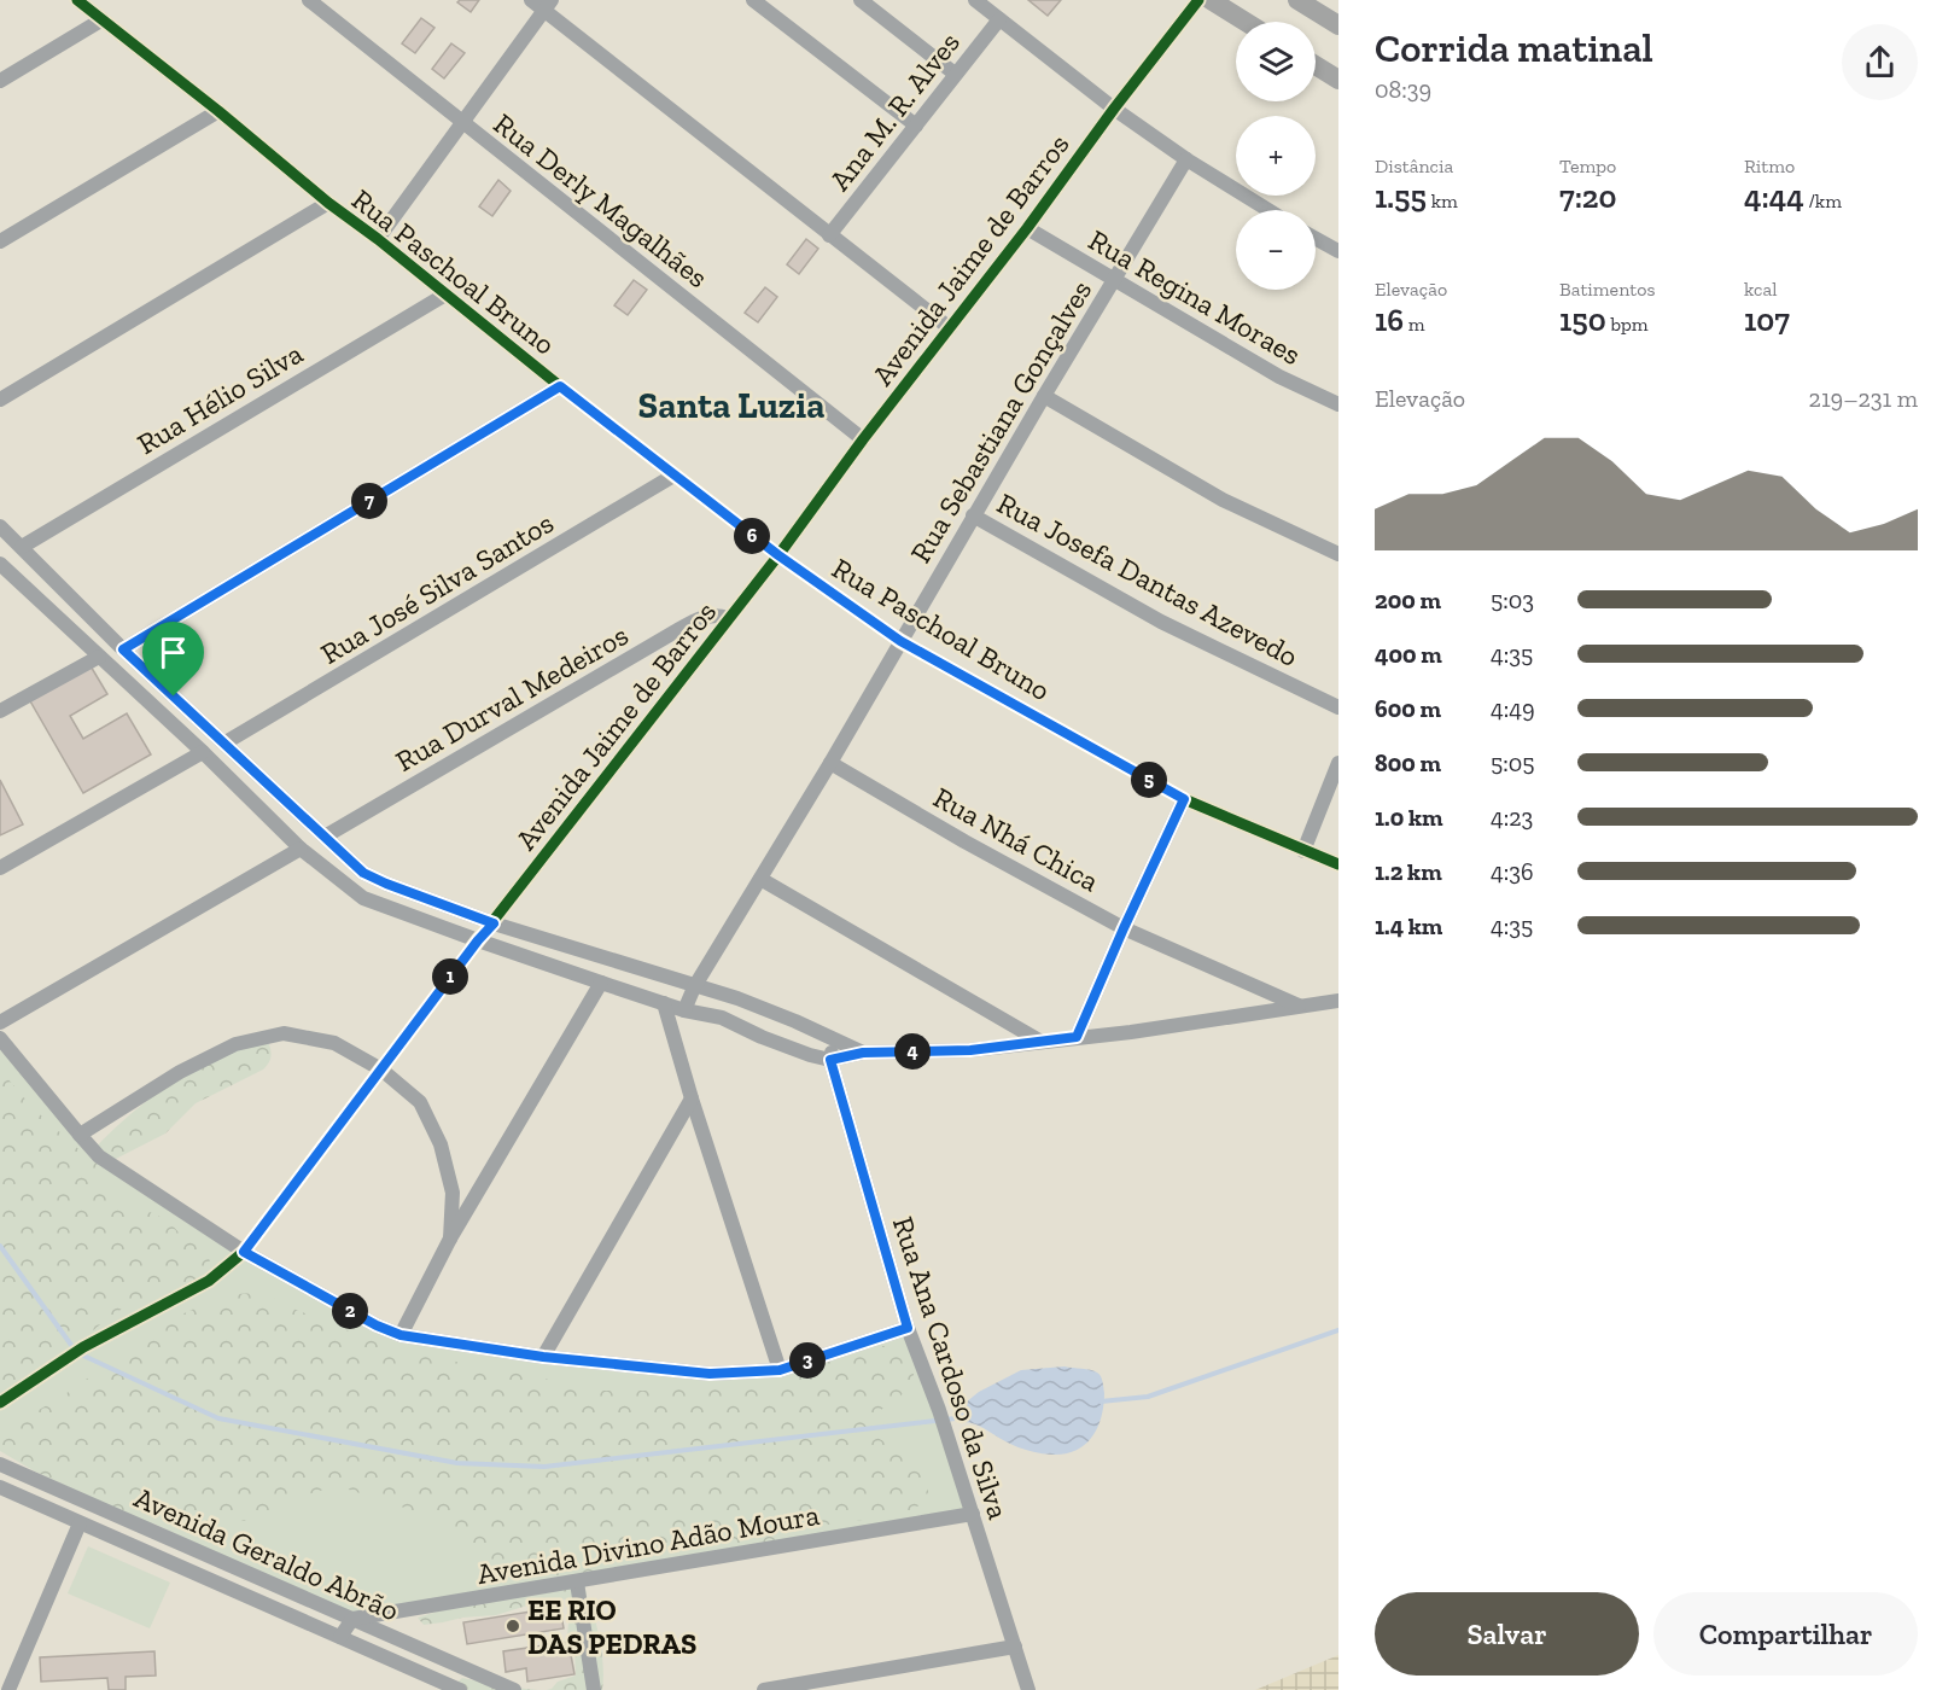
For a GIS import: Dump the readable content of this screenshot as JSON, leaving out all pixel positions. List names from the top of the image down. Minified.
{"streets":{"street":["Ana M. R. Alves","Rua Derly Magalhães","Avenida Jaime de Barros","Rua Paschoal Bruno","Rua Regina Moraes","Rua Hélio Silva","Rua Sebastiana Gonçalves","Rua Josefa Dantas Azevedo","Rua José Silva Santos","Rua Durval Medeiros","Rua Nhá Chica","Rua Ana Cardoso da Silva","Avenida Divino Adão Moura","Avenida Geraldo Abrão"]},"crossings":[["Rua Derly Magalhães","Avenida Jaime de Barros"],["Avenida Jaime de Barros","Rua Paschoal Bruno"],["Avenida Jaime de Barros","Rua Regina Moraes"],["Avenida Jaime de Barros","Rua Durval Medeiros"],["Rua Paschoal Bruno","Rua Hélio Silva"],["Rua Paschoal Bruno","Rua Sebastiana Gonçalves"],["Rua Paschoal Bruno","Rua José Silva Santos"],["Rua Regina Moraes","Rua Sebastiana Gonçalves"],["Rua Sebastiana Gonçalves","Rua Josefa Dantas Azevedo"],["Rua Sebastiana Gonçalves","Rua Nhá Chica"],["Rua Ana Cardoso da Silva","Avenida Divino Adão Moura"],["Avenida Divino Adão Moura","Avenida Geraldo Abrão"]],"districts":["Santa Luzia"],"places":["EE RIO DAS PEDRAS"],"page":{"heading":["Corrida matinal","08:39"],"map_buttons":["+","−"],"stats":[["Distância","1.55 km"],["Tempo","7:20"],["Ritmo","4:44 /km"],["Elevação","16 m"],["Batimentos","150 bpm"],["kcal","107"]],"chart":["Elevação","219–231 m"],"pins":["7","6","5","1","4","2","3"],"list":[{"name":"200 m","note":"5:03"},{"name":"400 m","note":"4:35"},{"name":"600 m","note":"4:49"},{"name":"800 m","note":"5:05"},{"name":"1.0 km","note":"4:23"},{"name":"1.2 km","note":"4:36"},{"name":"1.4 km","note":"4:35"}],"buttons":["Salvar","Compartilhar"]}}
